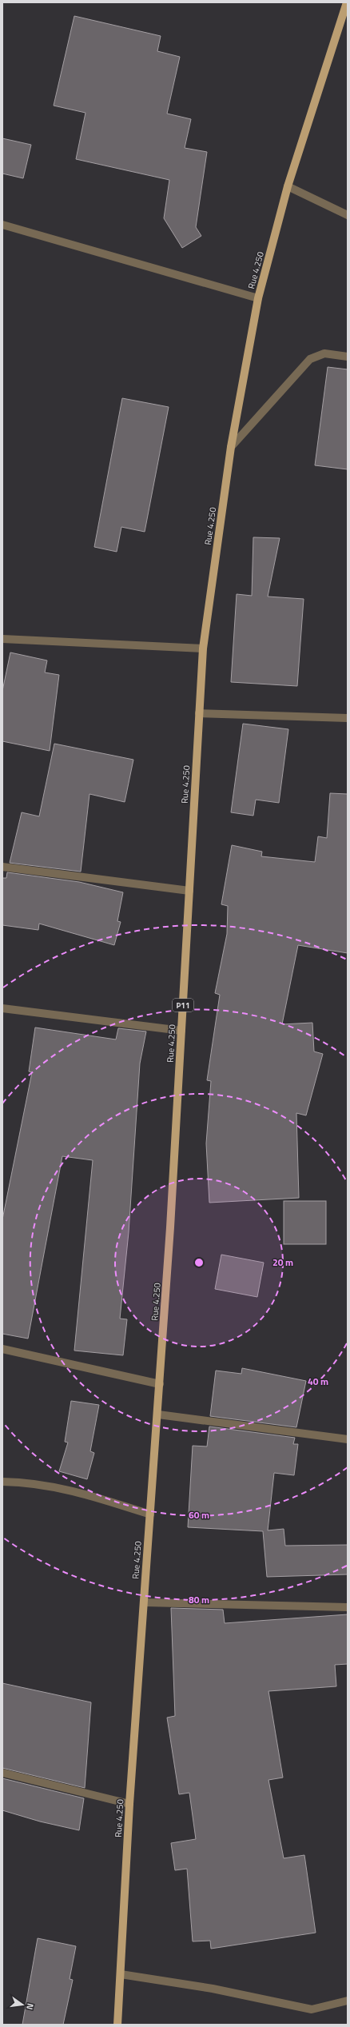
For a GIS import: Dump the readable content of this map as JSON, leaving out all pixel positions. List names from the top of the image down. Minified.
{"streets":{"main road":["Rue 4.250","P11"]},"north":"right","rings":["20 m","40 m","60 m","80 m"]}
